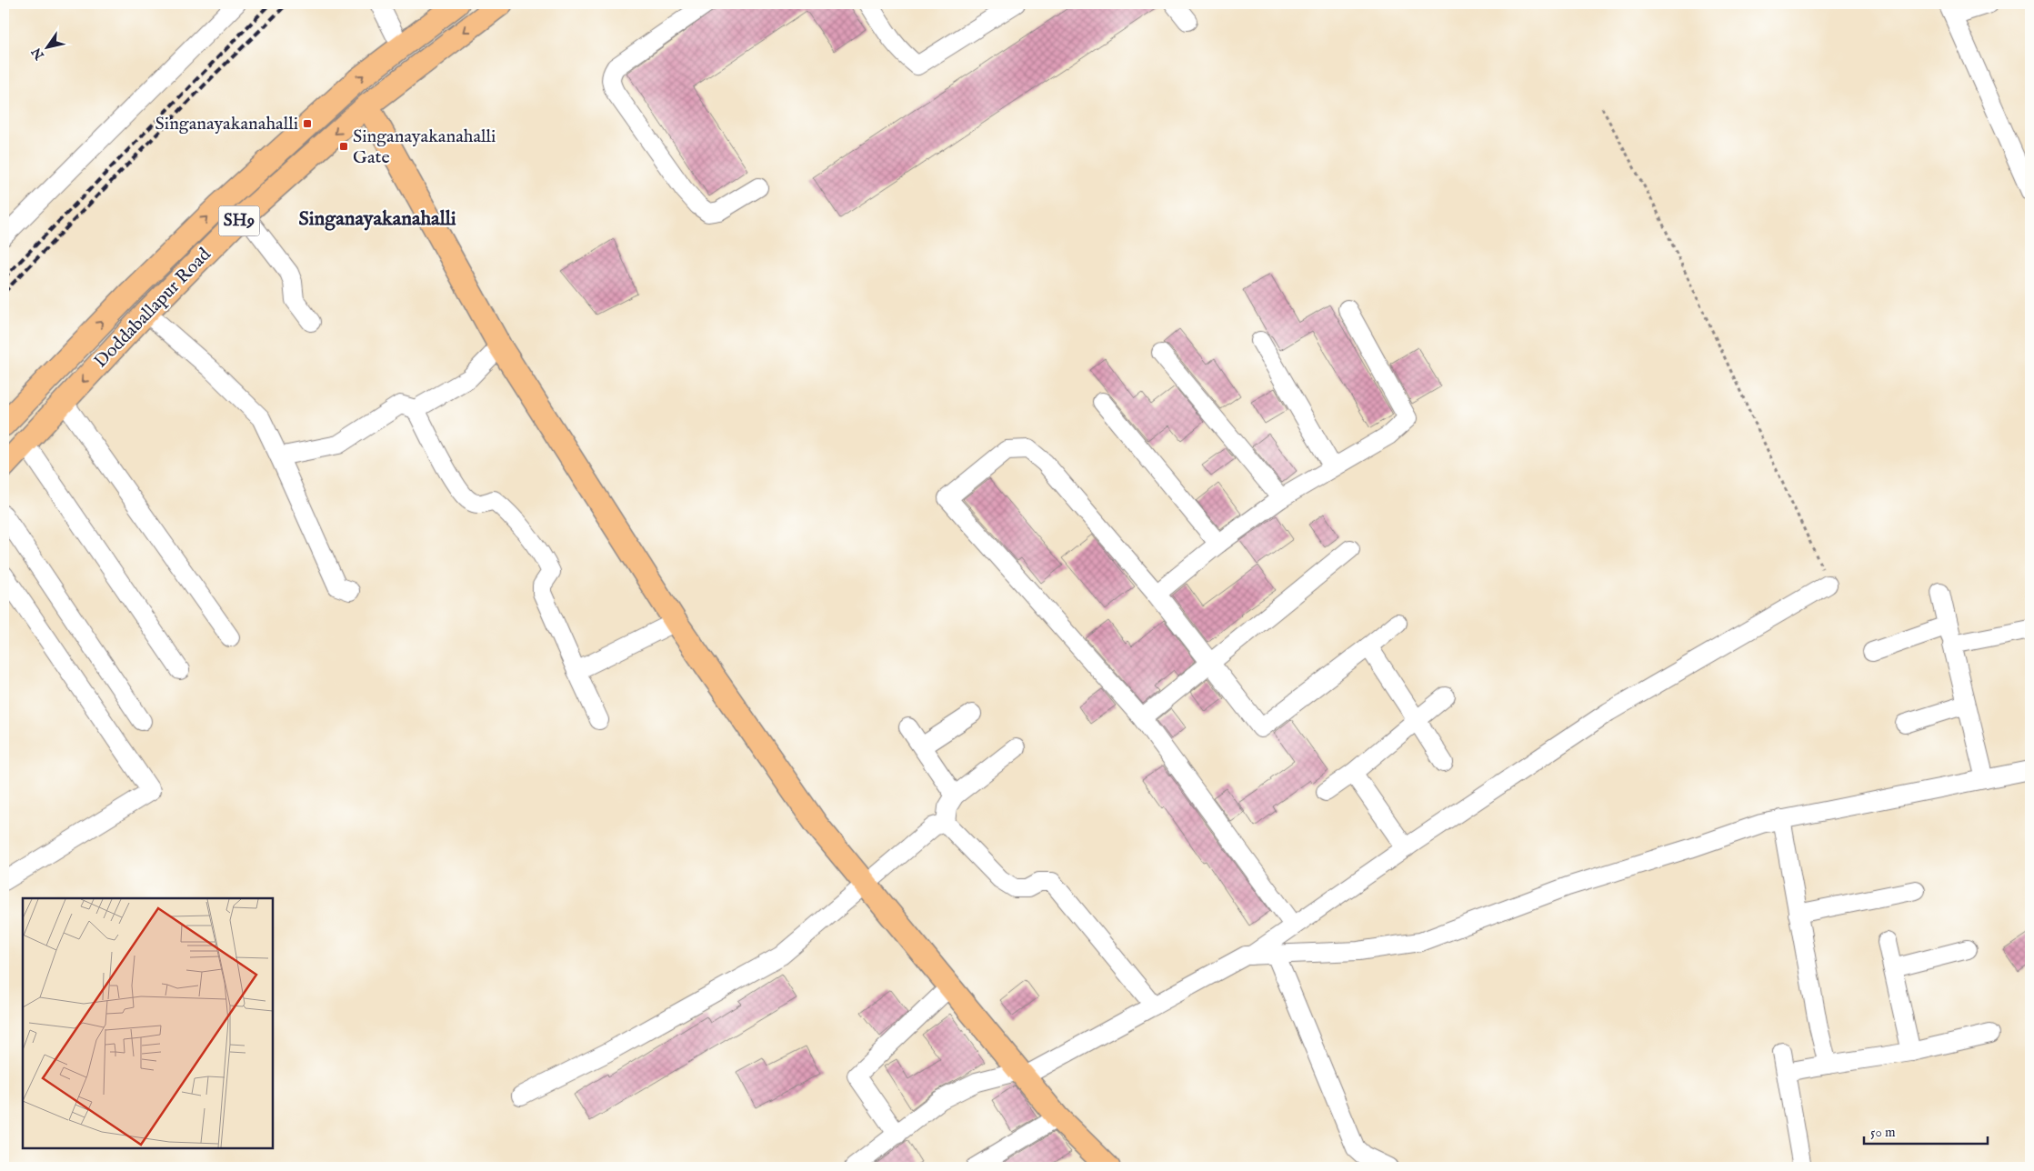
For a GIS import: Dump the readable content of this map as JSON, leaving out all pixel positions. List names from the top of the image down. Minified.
{"streets":{"main road":["SH9","Doddaballapur Road"]},"districts":["Singanayakanahalli"],"places":{"transit":["Singanayakanahalli","Singanayakanahalli Gate"]},"scale_bar":"50 m","north":"bottom left"}
